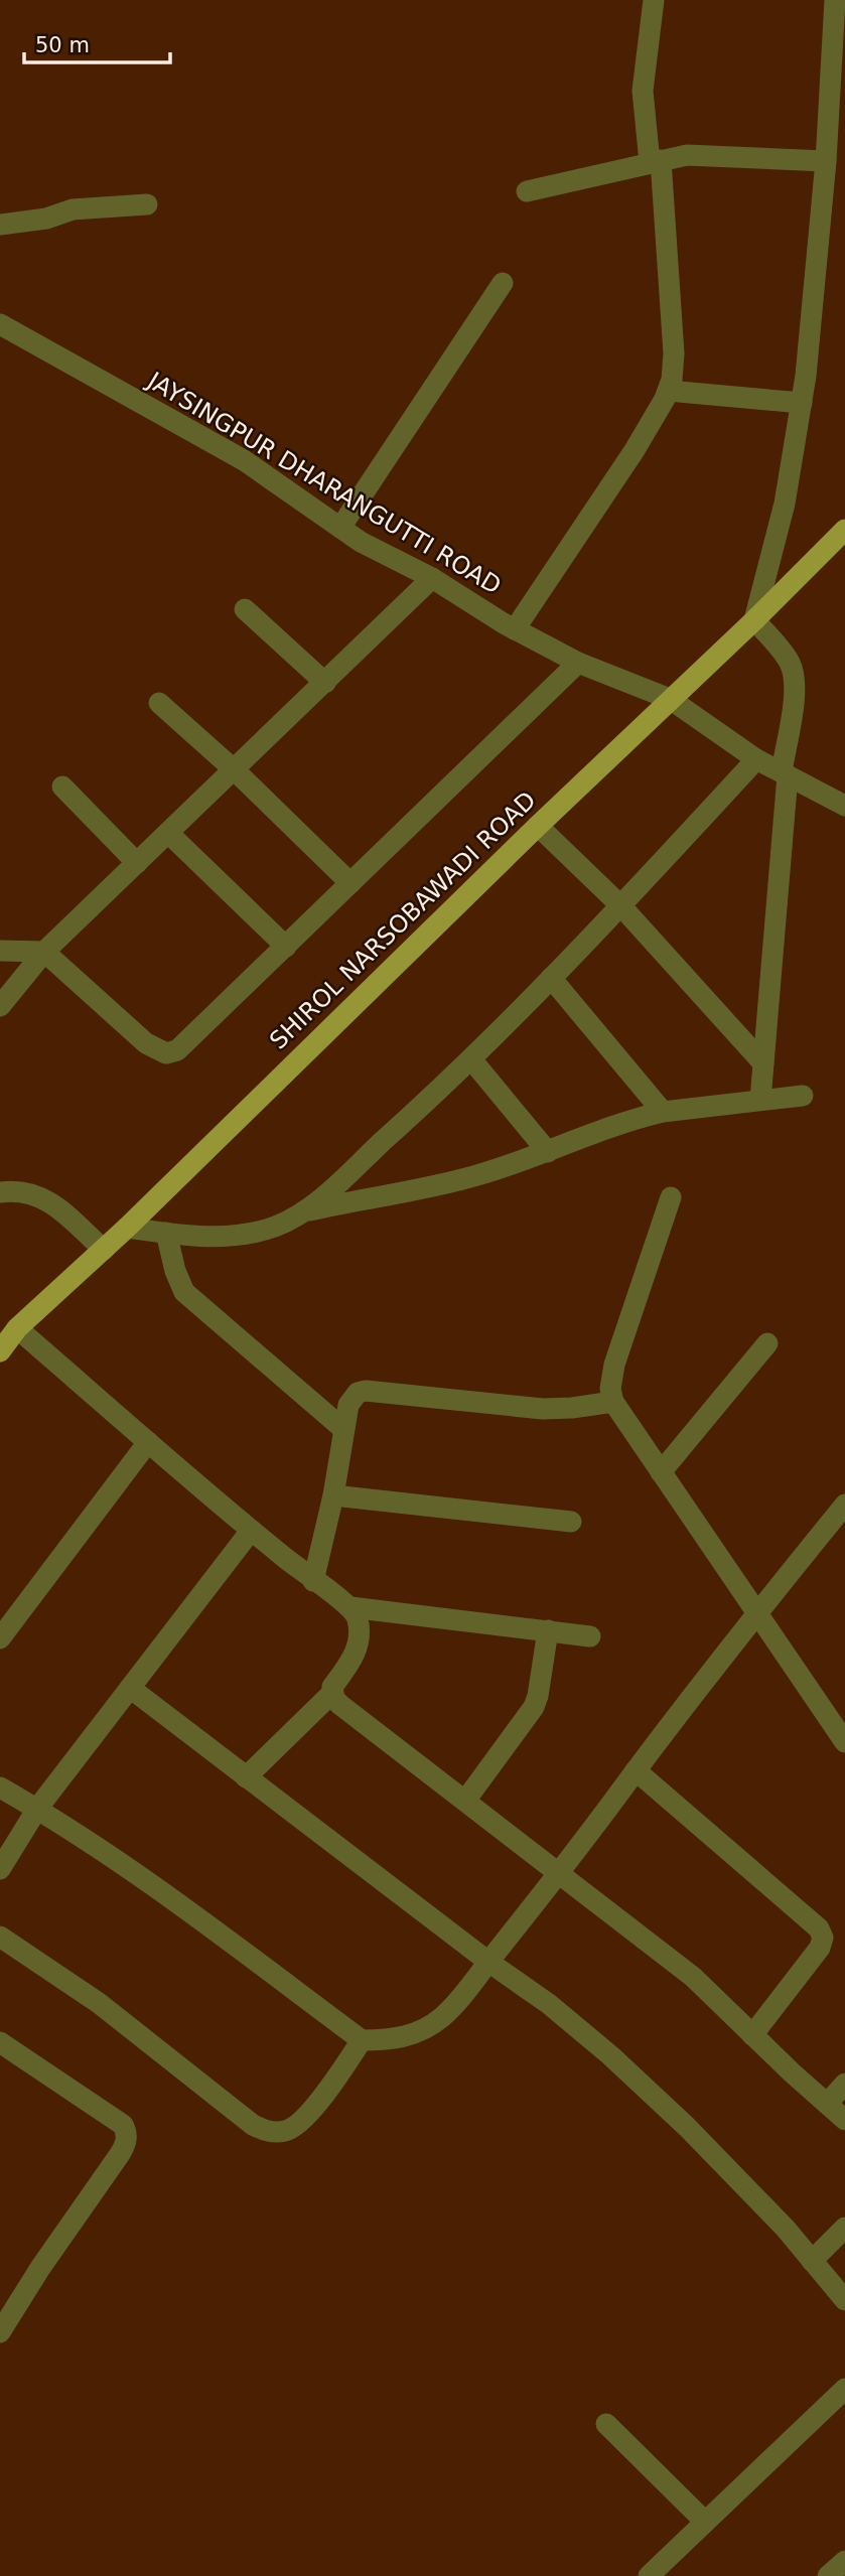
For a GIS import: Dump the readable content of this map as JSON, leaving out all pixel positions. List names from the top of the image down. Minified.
{"streets":{"main road":["SHIROL NARSOBAWADI ROAD"],"street":["JAYSINGPUR DHARANGUTTI ROAD"]},"crossings":[["JAYSINGPUR DHARANGUTTI ROAD","SHIROL NARSOBAWADI ROAD"]],"scale_bar":"50 m"}
